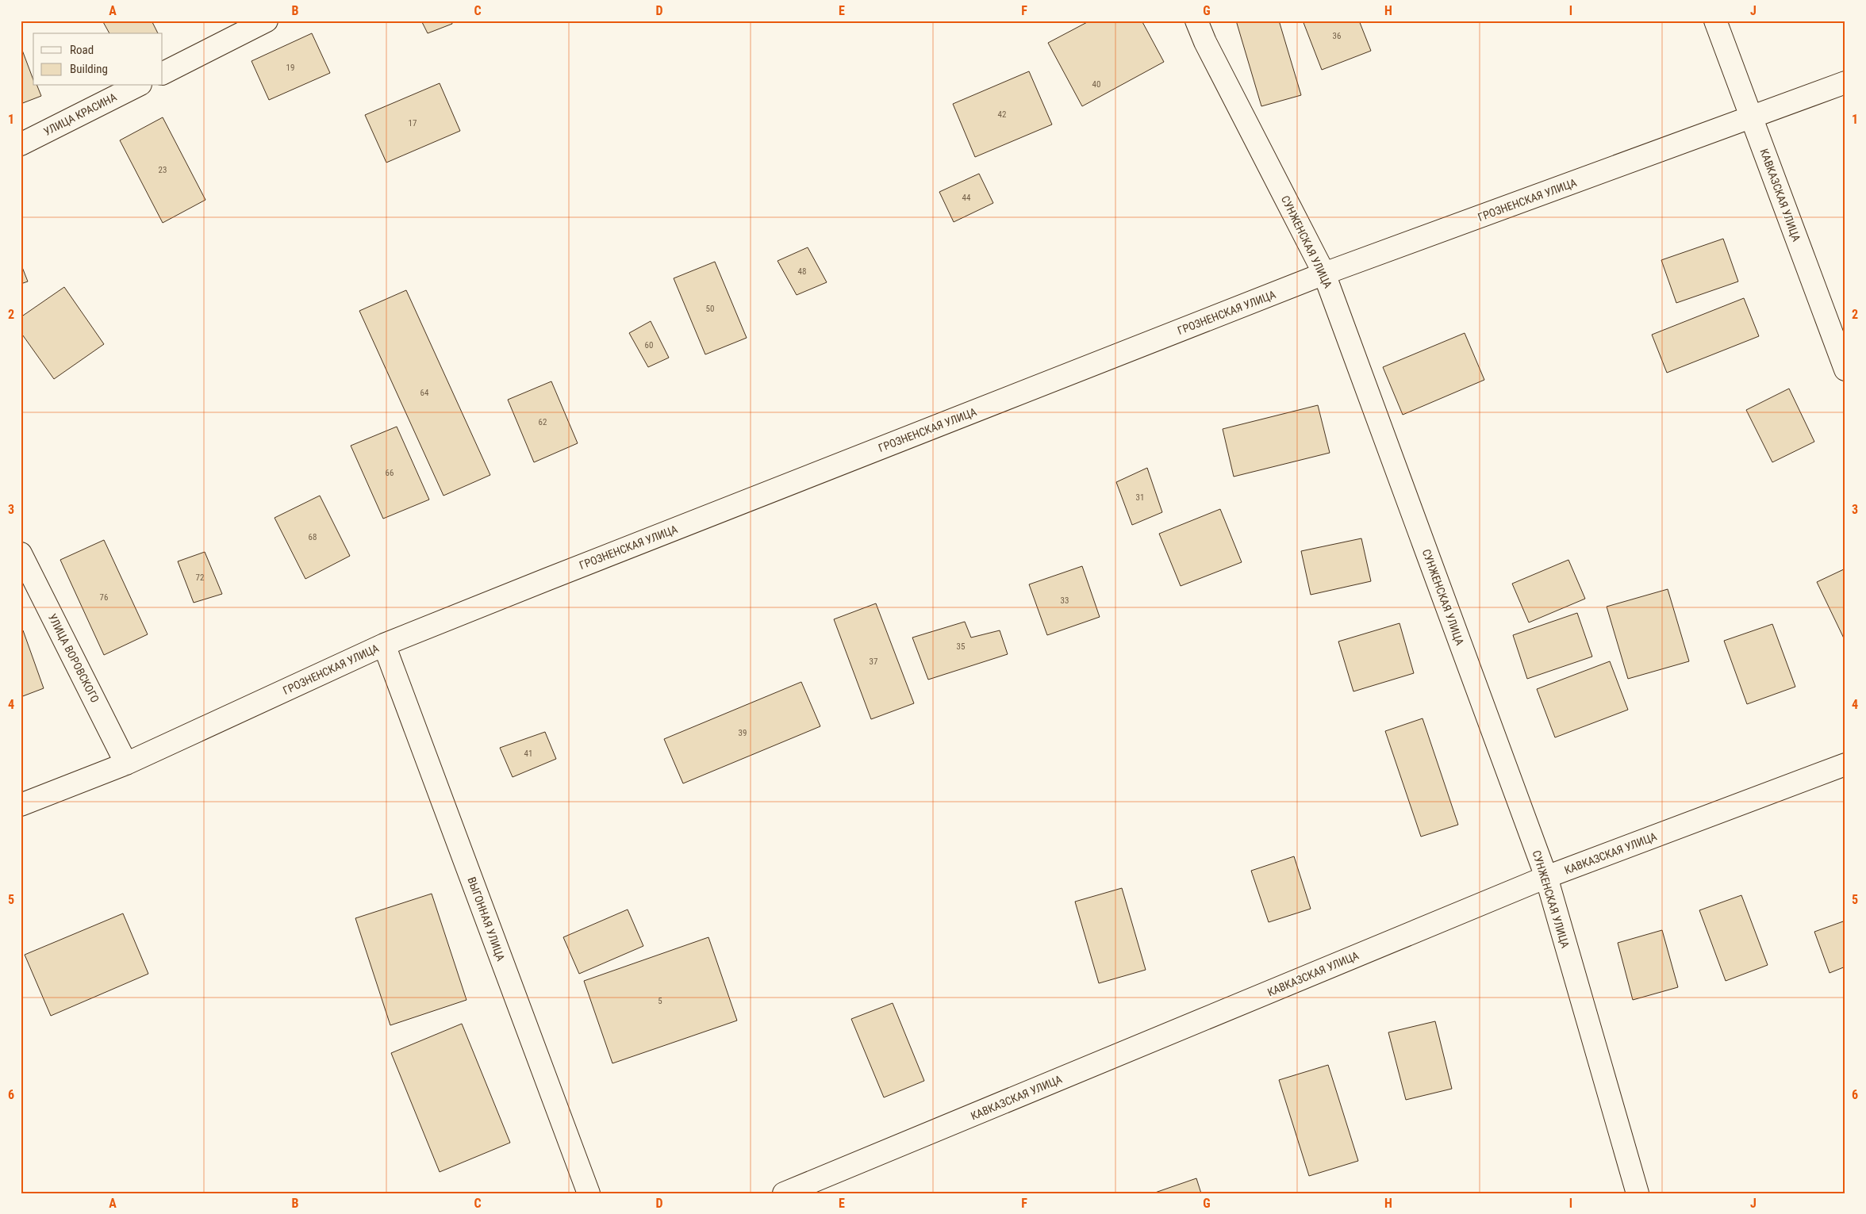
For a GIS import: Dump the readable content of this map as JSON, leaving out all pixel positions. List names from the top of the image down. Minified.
{"streets":{"street":["УЛИЦА КРАСИНА","КАВКАЗСКАЯ УЛИЦА","ГРОЗНЕНСКАЯ УЛИЦА","СУНЖЕНСКАЯ УЛИЦА","УЛИЦА ВОРОВСКОГО","ВЫГОННАЯ УЛИЦА"]},"crossings":[["КАВКАЗСКАЯ УЛИЦА","ГРОЗНЕНСКАЯ УЛИЦА"],["КАВКАЗСКАЯ УЛИЦА","СУНЖЕНСКАЯ УЛИЦА"],["ГРОЗНЕНСКАЯ УЛИЦА","СУНЖЕНСКАЯ УЛИЦА"],["ГРОЗНЕНСКАЯ УЛИЦА","УЛИЦА ВОРОВСКОГО"],["ГРОЗНЕНСКАЯ УЛИЦА","ВЫГОННАЯ УЛИЦА"]],"house_numbers":["36","19","40","42","17","23","44","48","50","60","64","62","66","31","68","72","76","33","35","37","39","41","5"],"legend":["Road","Building"],"grid":{"columns":["A","B","C","D","E","F","G","H","I","J"],"rows":["1","2","3","4","5","6"]}}
